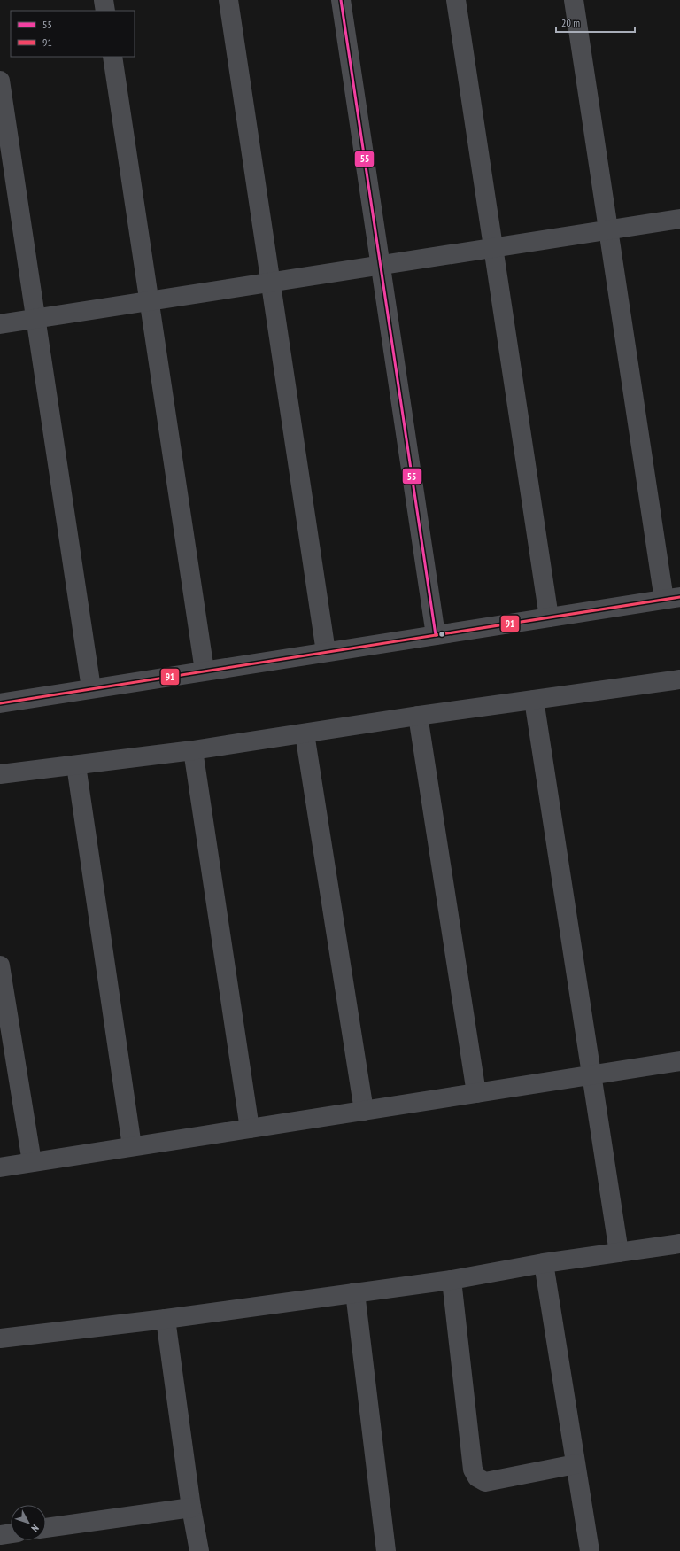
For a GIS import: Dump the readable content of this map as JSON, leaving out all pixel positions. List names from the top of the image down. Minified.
{"lines":["transit line 55","transit line 91"],"legend":["55","91"],"scale_bar":"20 m","north":"bottom right"}
